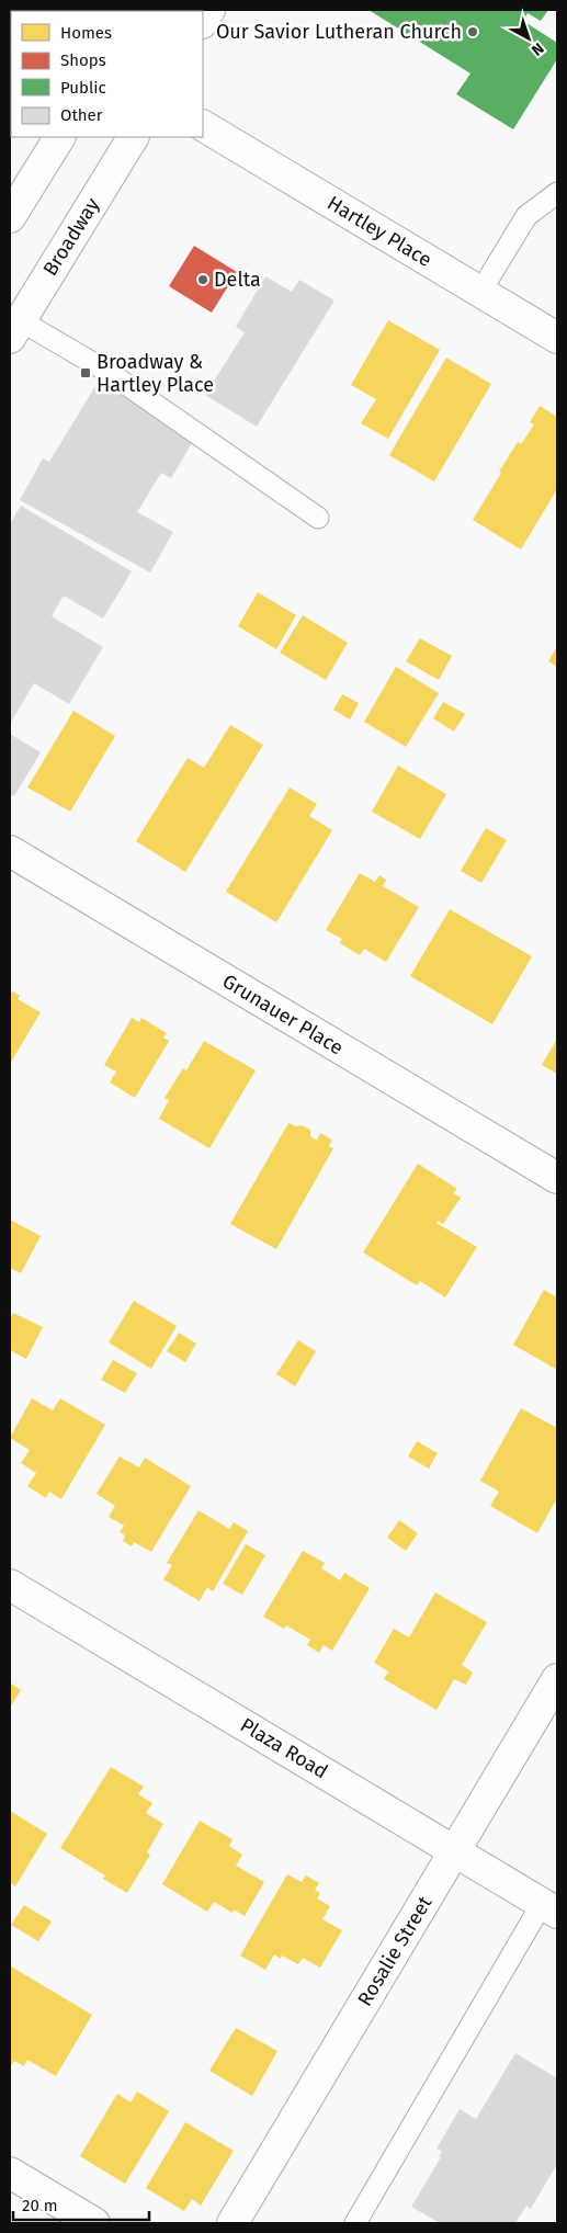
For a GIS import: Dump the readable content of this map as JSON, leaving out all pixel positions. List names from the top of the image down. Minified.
{"streets":{"street":["Hartley Place","Broadway","Grunauer Place","Plaza Road","Rosalie Street"]},"crossings":[["Plaza Road","Rosalie Street"]],"places":{"other":["Our Savior Lutheran Church","Delta"],"transit":["Broadway & Hartley Place"]},"legend":["Homes","Shops","Public","Other"],"scale_bar":"20 m","north":"bottom right"}
